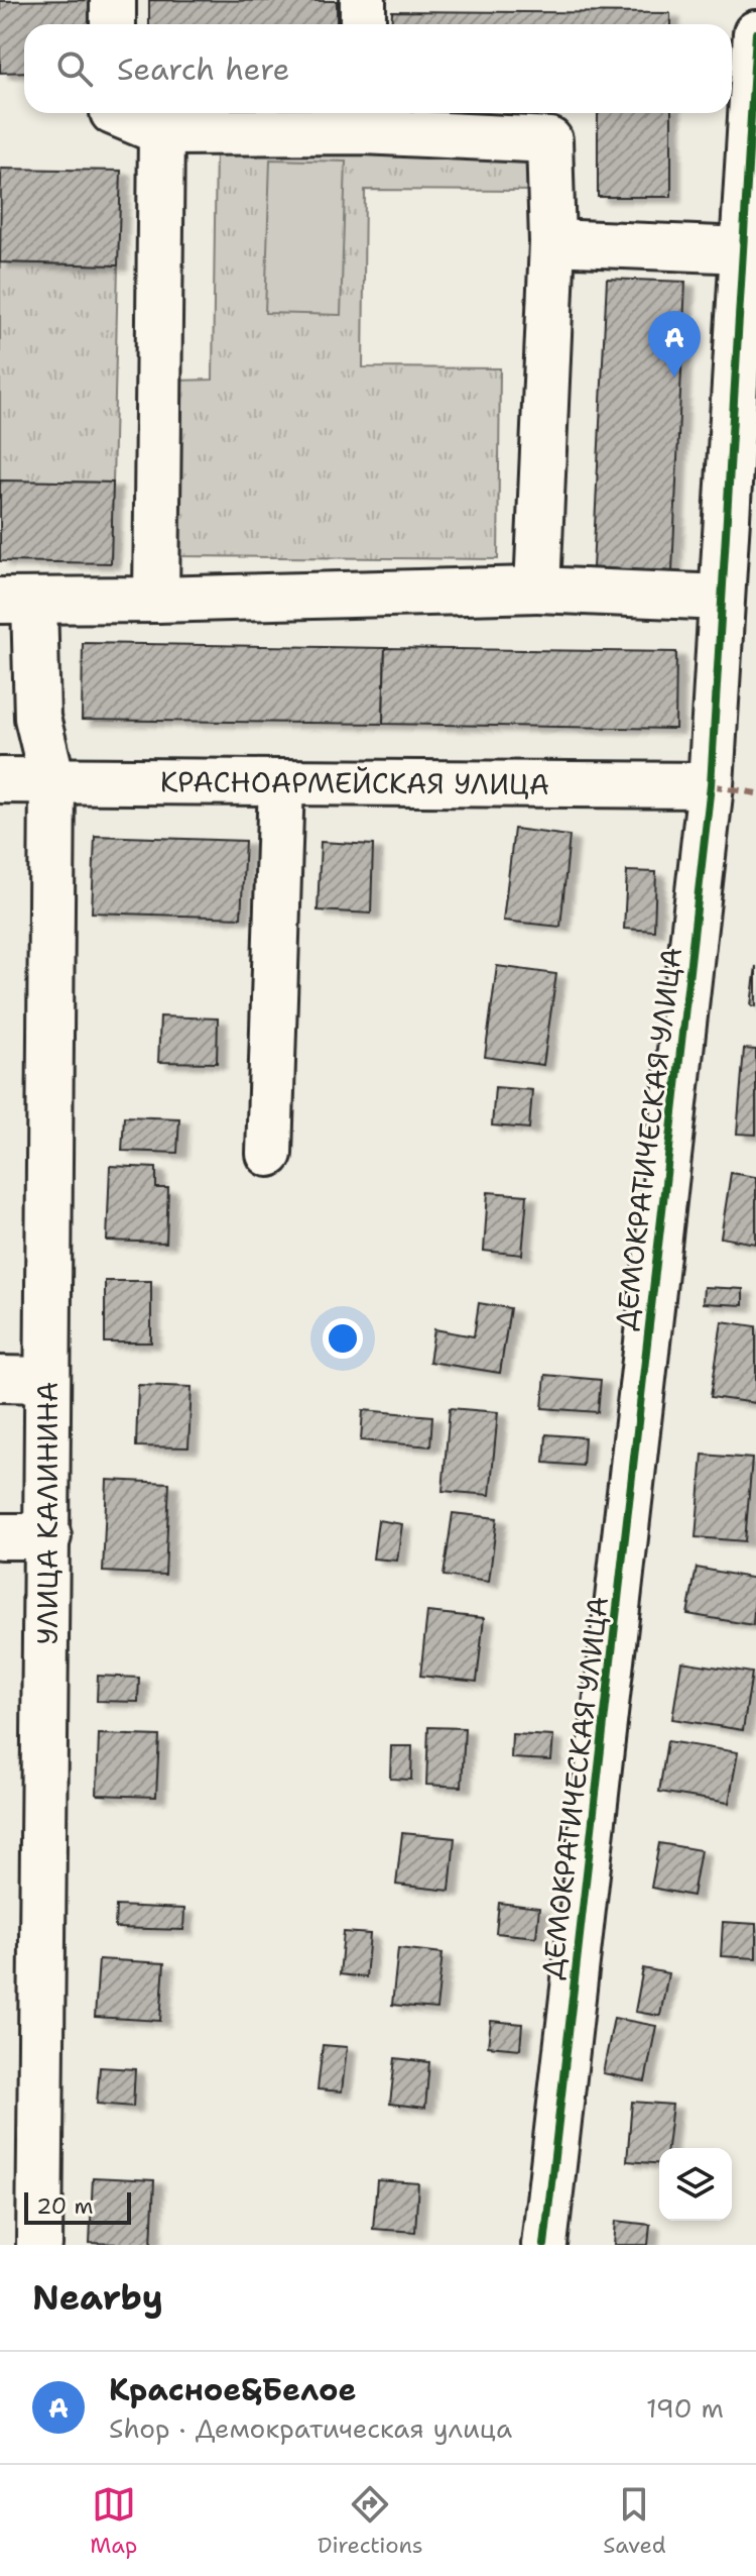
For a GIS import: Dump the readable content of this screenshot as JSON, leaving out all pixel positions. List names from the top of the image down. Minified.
{"streets":{"street":["КРАСНОАРМЕЙСКАЯ УЛИЦА","ДЕМОКРАТИЧЕСКАЯ УЛИЦА","УЛИЦА КАЛИНИНА"]},"crossings":[["КРАСНОАРМЕЙСКАЯ УЛИЦА","ДЕМОКРАТИЧЕСКАЯ УЛИЦА"],["КРАСНОАРМЕЙСКАЯ УЛИЦА","УЛИЦА КАЛИНИНА"]],"scale_bar":"20 m","page":{"search":"Search here","pins":"A","scale":"20 m","heading":"Nearby","list":[{"mark":"A","name":"Красное&Белое","note":"Shop · Демократическая улица","value":"190 m"}],"nav":["Map","Directions","Saved"]}}
